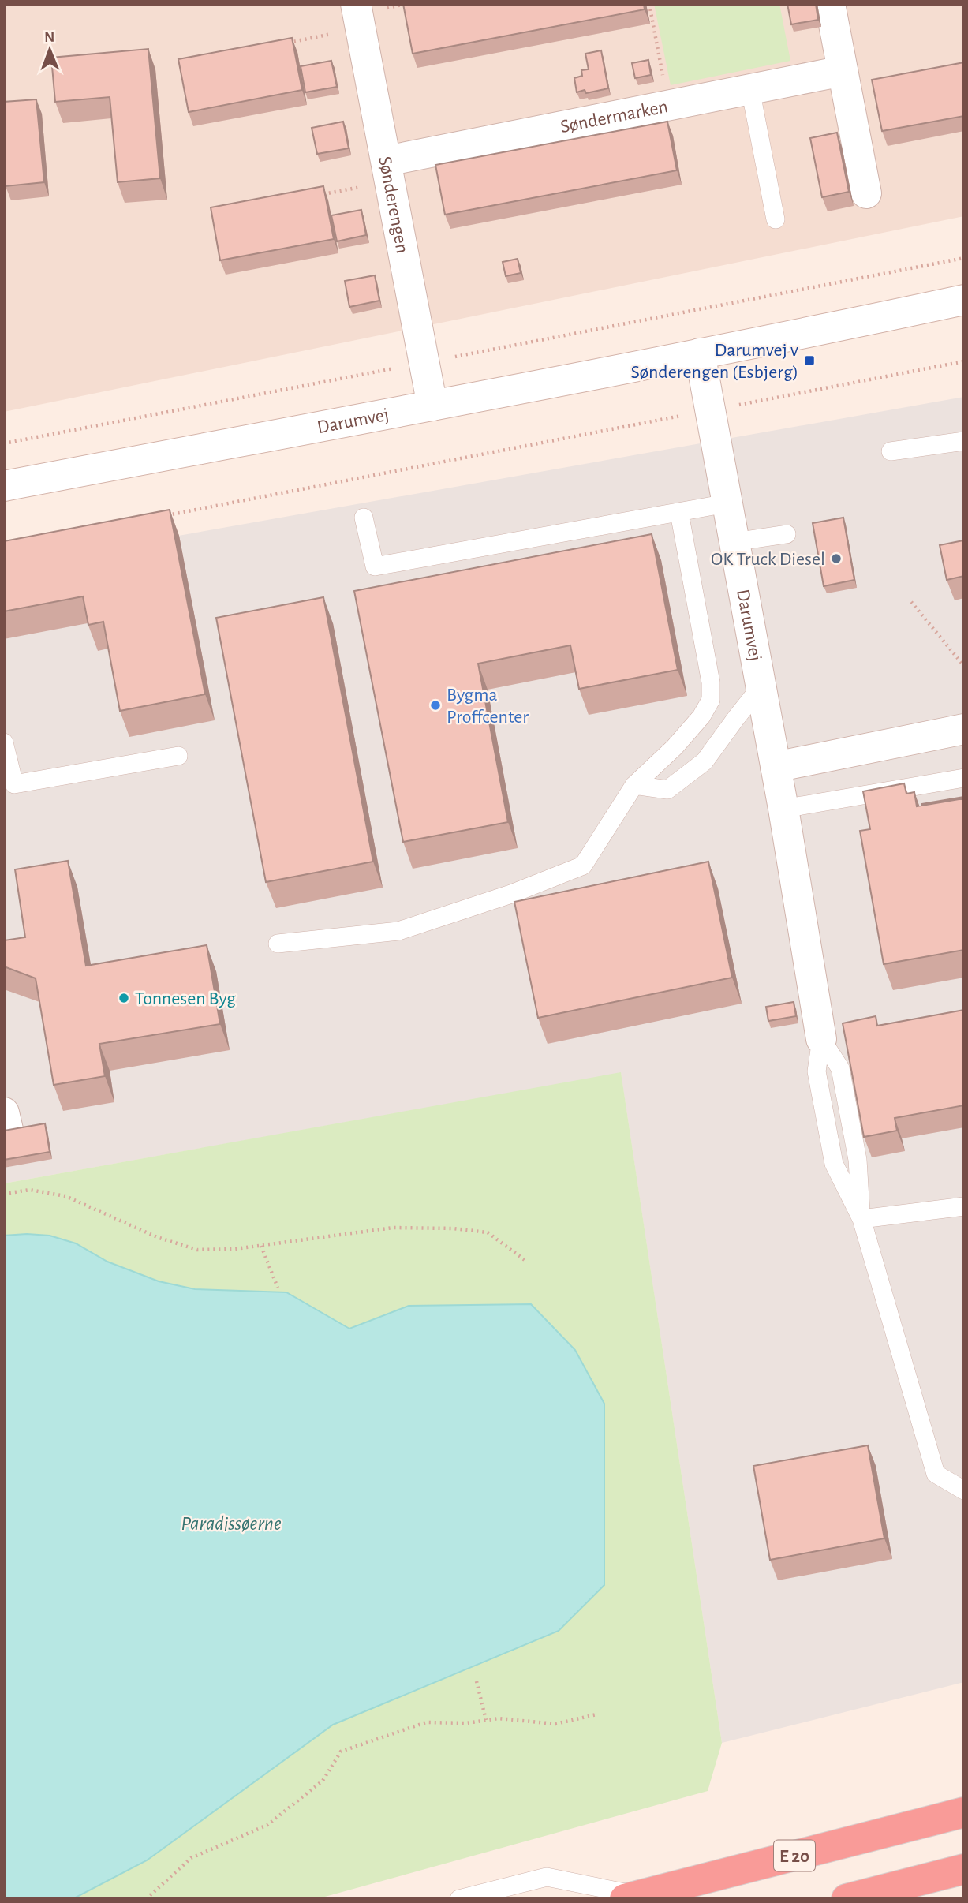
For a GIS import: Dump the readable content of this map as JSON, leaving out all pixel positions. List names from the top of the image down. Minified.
{"streets":{"highway":["E 20"],"street":["Søndermarken","Sønderengen","Darumvej"]},"crossings":[["Søndermarken","Sønderengen"],["Sønderengen","Darumvej"]],"water":["Paradissøerne"],"places":{"transit":["Darumvej v Sønderengen (Esbjerg)"],"other":["OK Truck Diesel","Bygma Proffcenter","Tonnesen Byg"]},"north":"top"}
